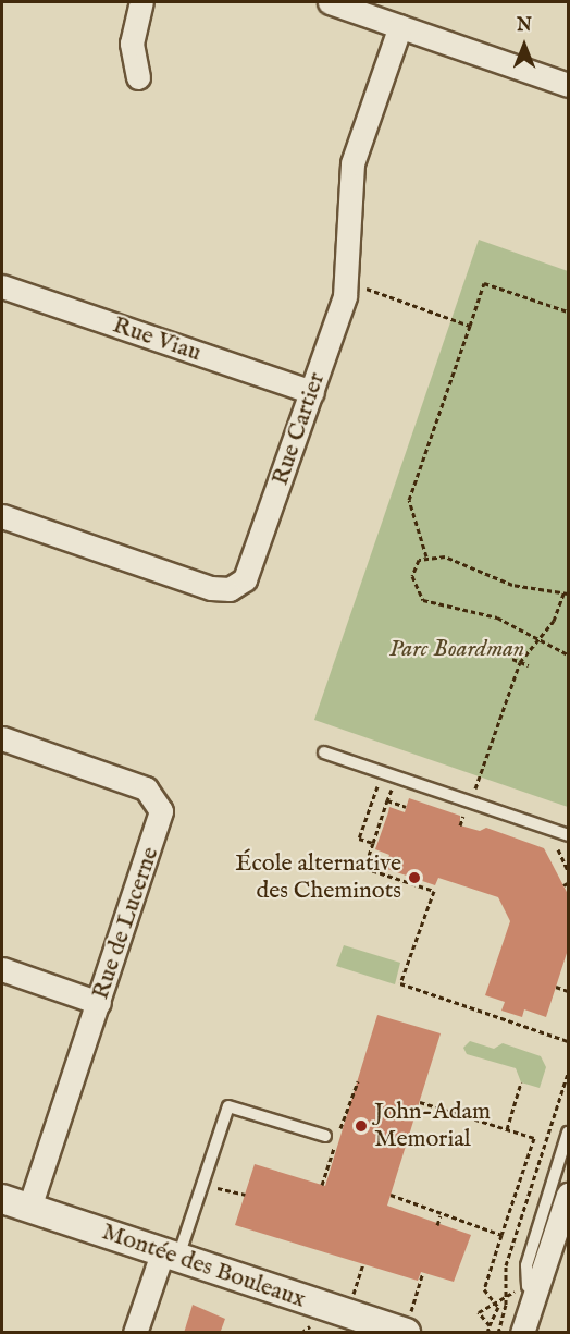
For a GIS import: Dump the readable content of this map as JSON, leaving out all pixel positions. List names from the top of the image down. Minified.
{"streets":{"street":["Rue Viau","Rue Cartier","Rue de Lucerne","Montée des Bouleaux"]},"crossings":[["Rue Viau","Rue Cartier"],["Rue de Lucerne","Montée des Bouleaux"]],"parks":["Parc Boardman"],"places":["École alternative des Cheminots","John-Adam Memorial"],"north":"top"}
